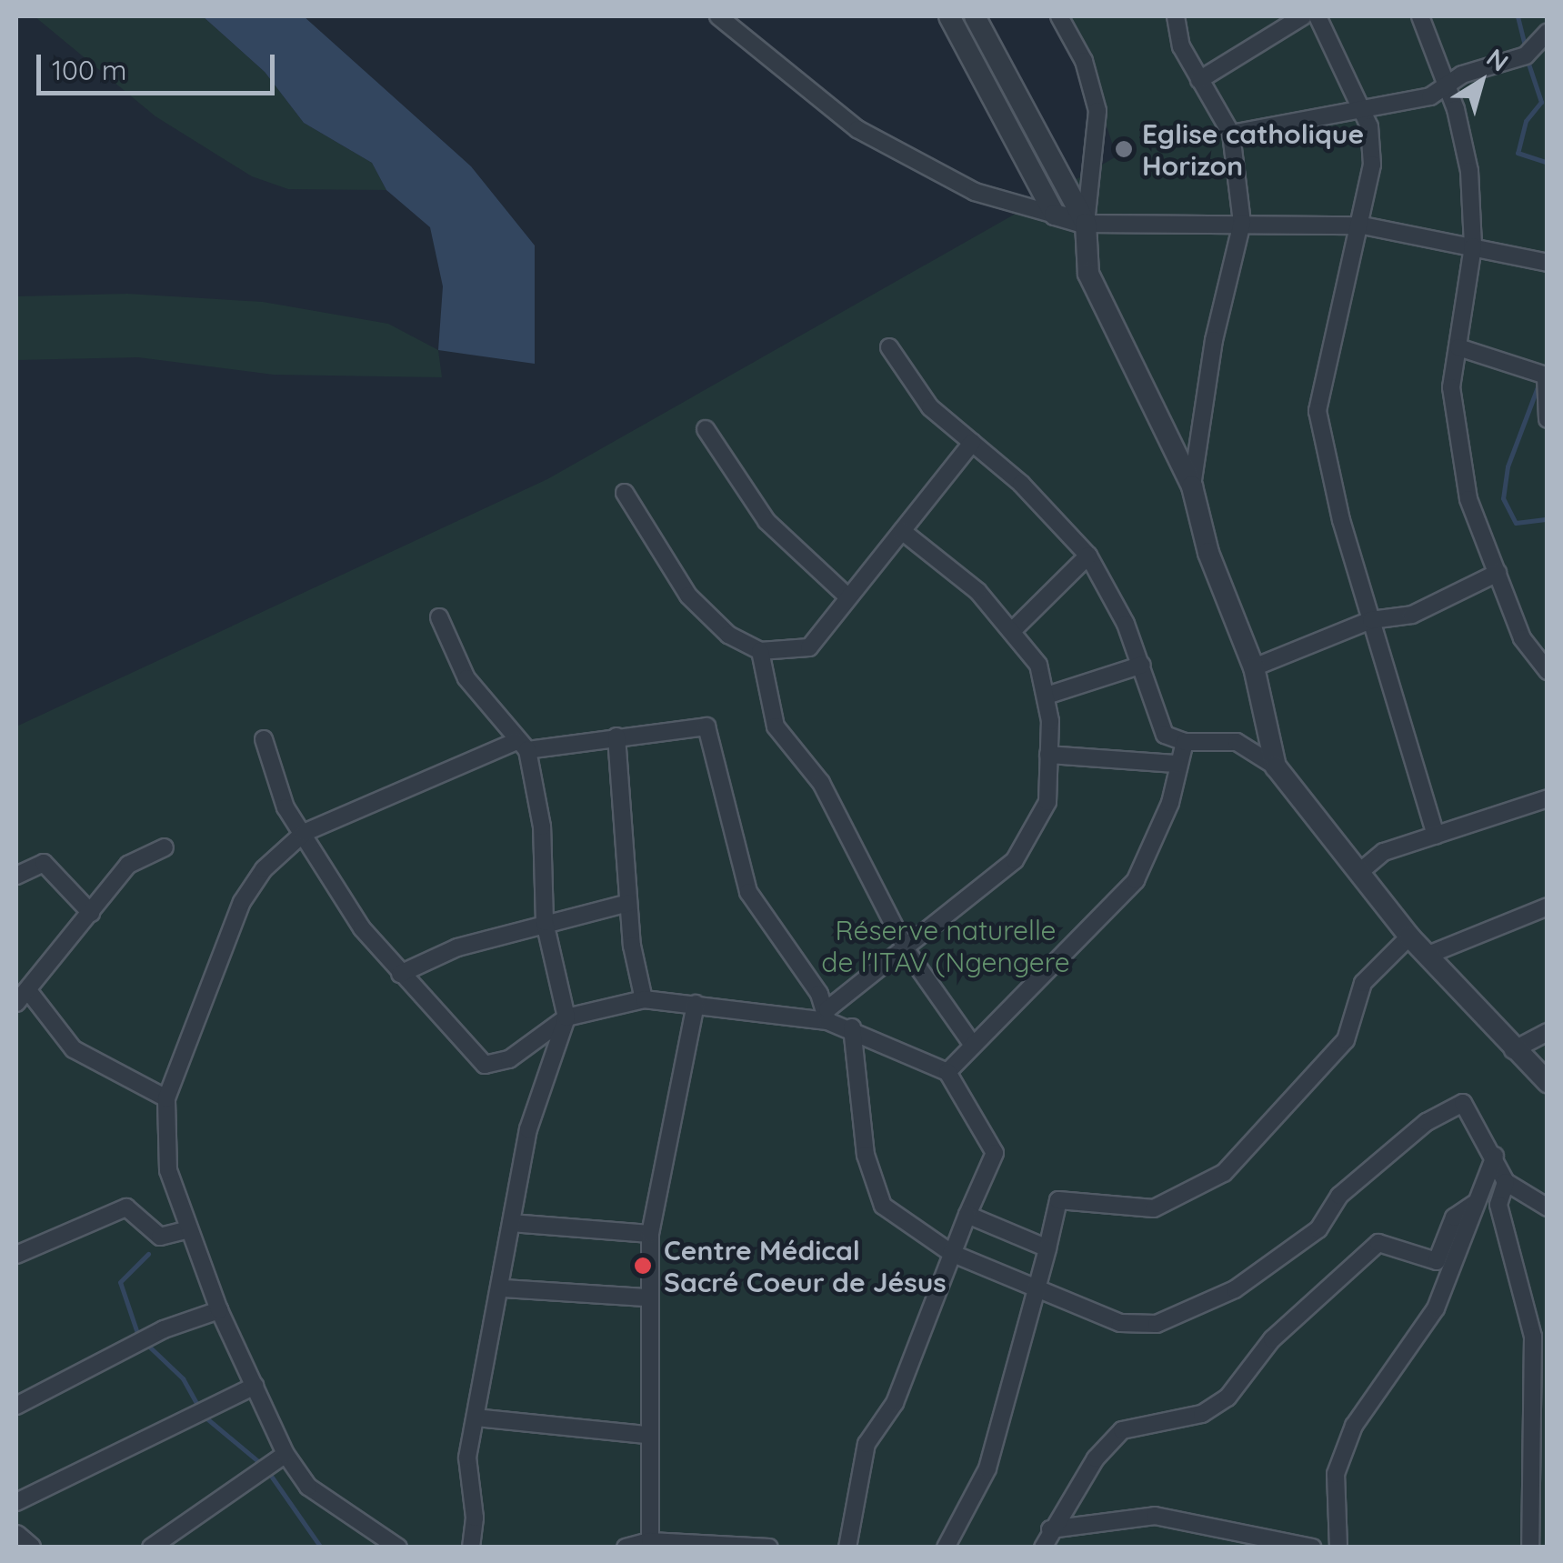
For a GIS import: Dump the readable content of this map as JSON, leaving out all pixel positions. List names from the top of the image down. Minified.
{"parks":["Réserve naturelle de l'ITAV (Ngengere"],"places":["Eglise catholique Horizon","Centre Médical Sacré Coeur de Jésus"],"scale_bar":"100 m","north":"top right"}
